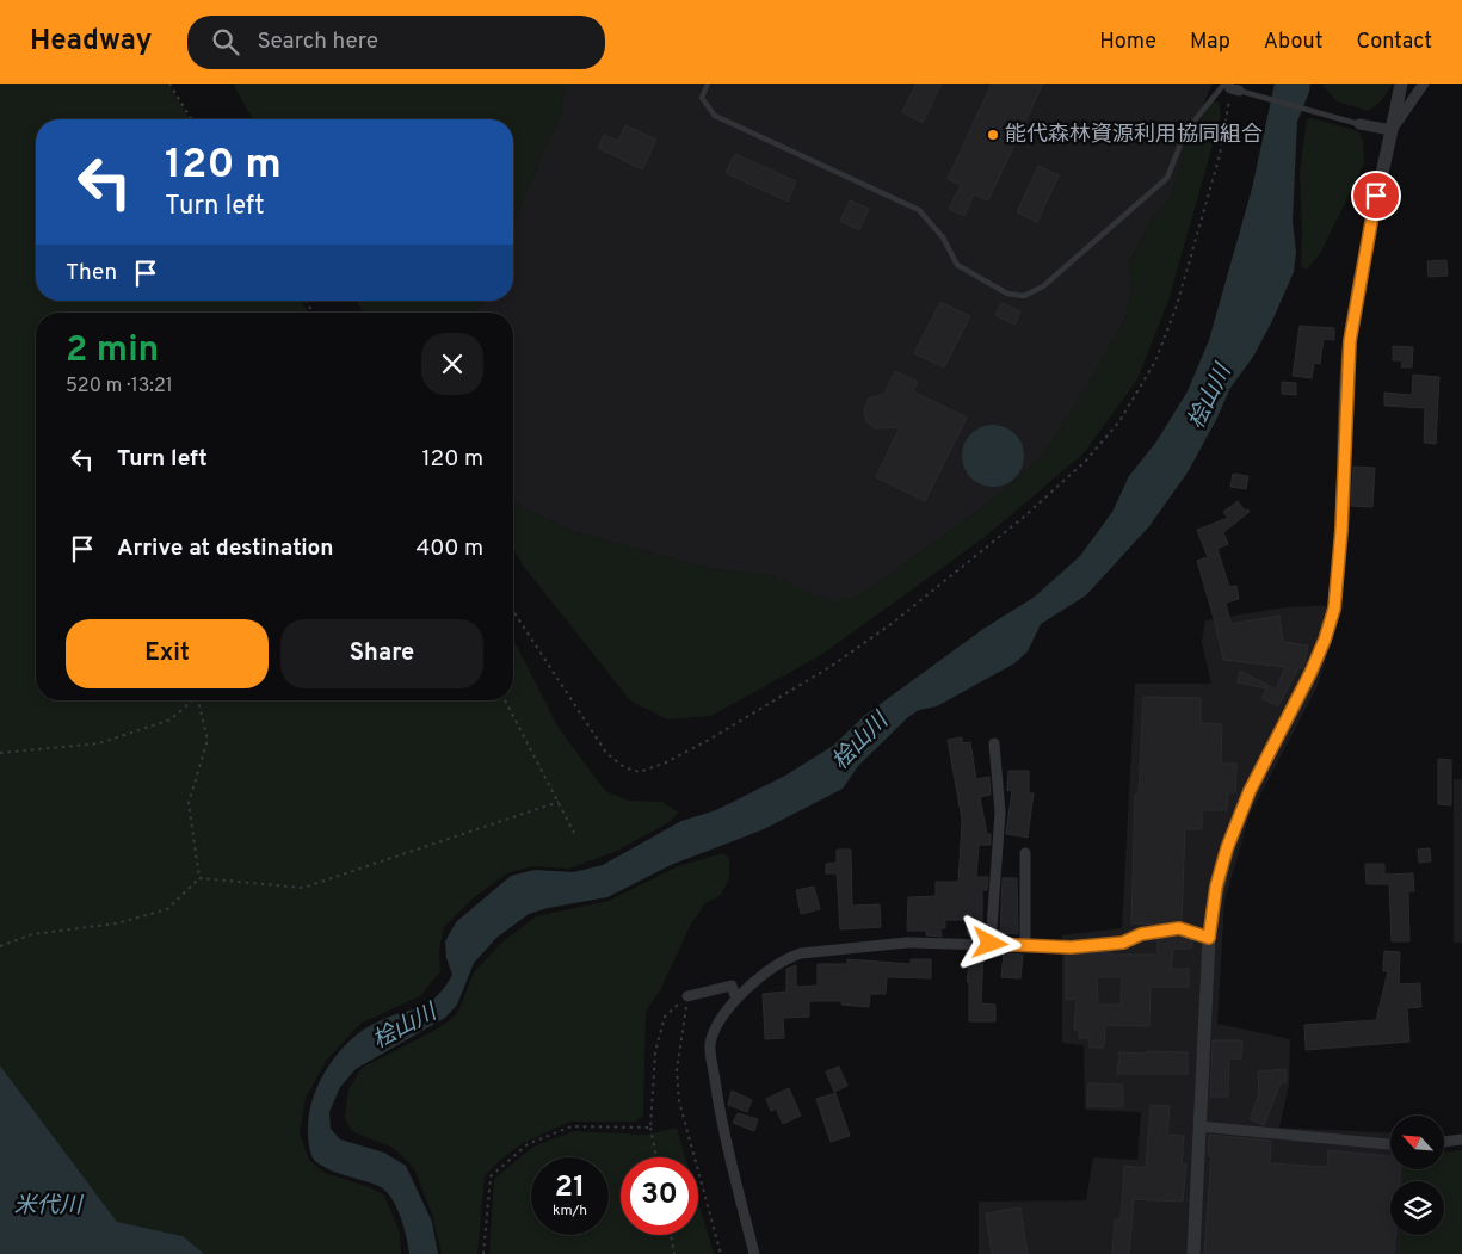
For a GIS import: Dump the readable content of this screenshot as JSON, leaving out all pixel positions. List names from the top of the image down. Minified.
{"water":["桧山川","米代川"],"places":["能代森林資源利用協同組合"],"north":"top left","page":{"header":"Headway","search":"Search here","nav":["Home","Map","About","Contact"],"turn":["120 m","Turn left"],"then":"Then","heading":["2 min","520 m · 13:21"],"list":[{"name":"Turn left","value":"120 m"},{"name":"Arrive at destination","value":"400 m"}],"buttons":["Exit","Share"],"speed":"21 km/h","limit":"30"}}
